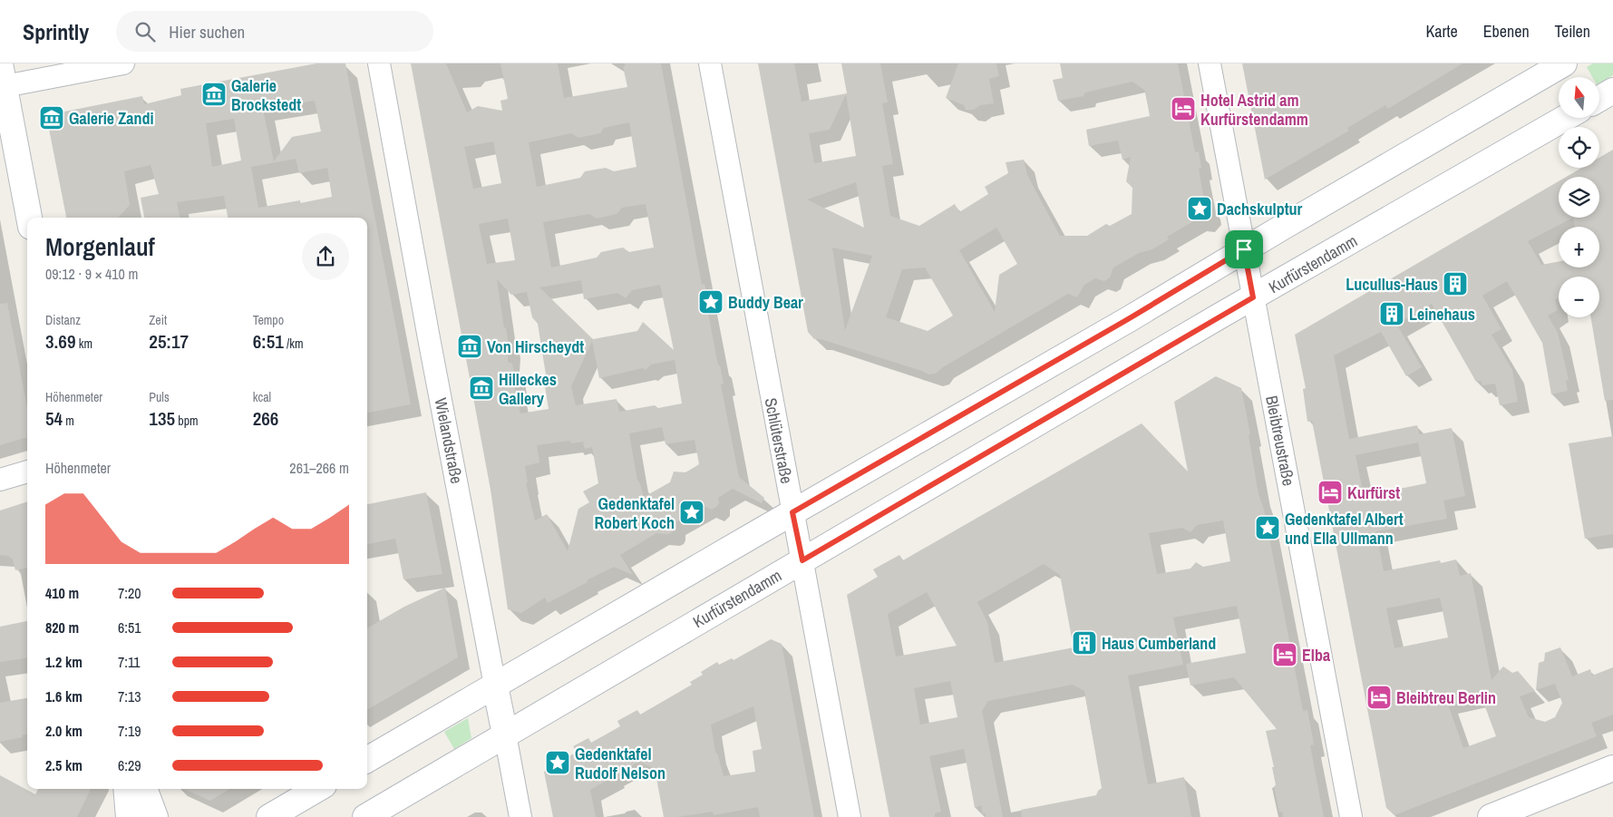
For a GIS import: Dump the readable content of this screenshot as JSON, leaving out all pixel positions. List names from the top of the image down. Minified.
{"streets":{"main road":["Kurfürstendamm","Wielandstraße"],"street":["Schlüterstraße","Bleibtreustraße"]},"crossings":[["Kurfürstendamm","Wielandstraße"],["Kurfürstendamm","Schlüterstraße"],["Kurfürstendamm","Bleibtreustraße"]],"places":{"museum":["Galerie Brockstedt","Galerie Zandi","Von Hirscheydt","Hilleckes Gallery"],"hotel":["Hotel Astrid am Kurfürstendamm","Kurfürst","Elba","Bleibtreu Berlin"],"place":["Dachskulptur","Buddy Bear","Gedenktafel Robert Koch","Gedenktafel Albert und Ella Ullmann","Gedenktafel Rudolf Nelson"],"building":["Lucullus-Haus","Leinehaus","Haus Cumberland"]},"north":"top","page":{"header":"Sprintly","search":"Hier suchen","nav":["Karte","Ebenen","Teilen"],"map_buttons":["+","−"],"heading":["Morgenlauf","09:12 · 9 × 410 m"],"stats":[["Distanz","3.69 km"],["Zeit","25:17"],["Tempo","6:51 /km"],["Höhenmeter","54 m"],["Puls","135 bpm"],["kcal","266"]],"chart":["Höhenmeter","261–266 m"],"list":[{"name":"410 m","note":"7:20"},{"name":"820 m","note":"6:51"},{"name":"1.2 km","note":"7:11"},{"name":"1.6 km","note":"7:13"},{"name":"2.0 km","note":"7:19"},{"name":"2.5 km","note":"6:29"}]}}
